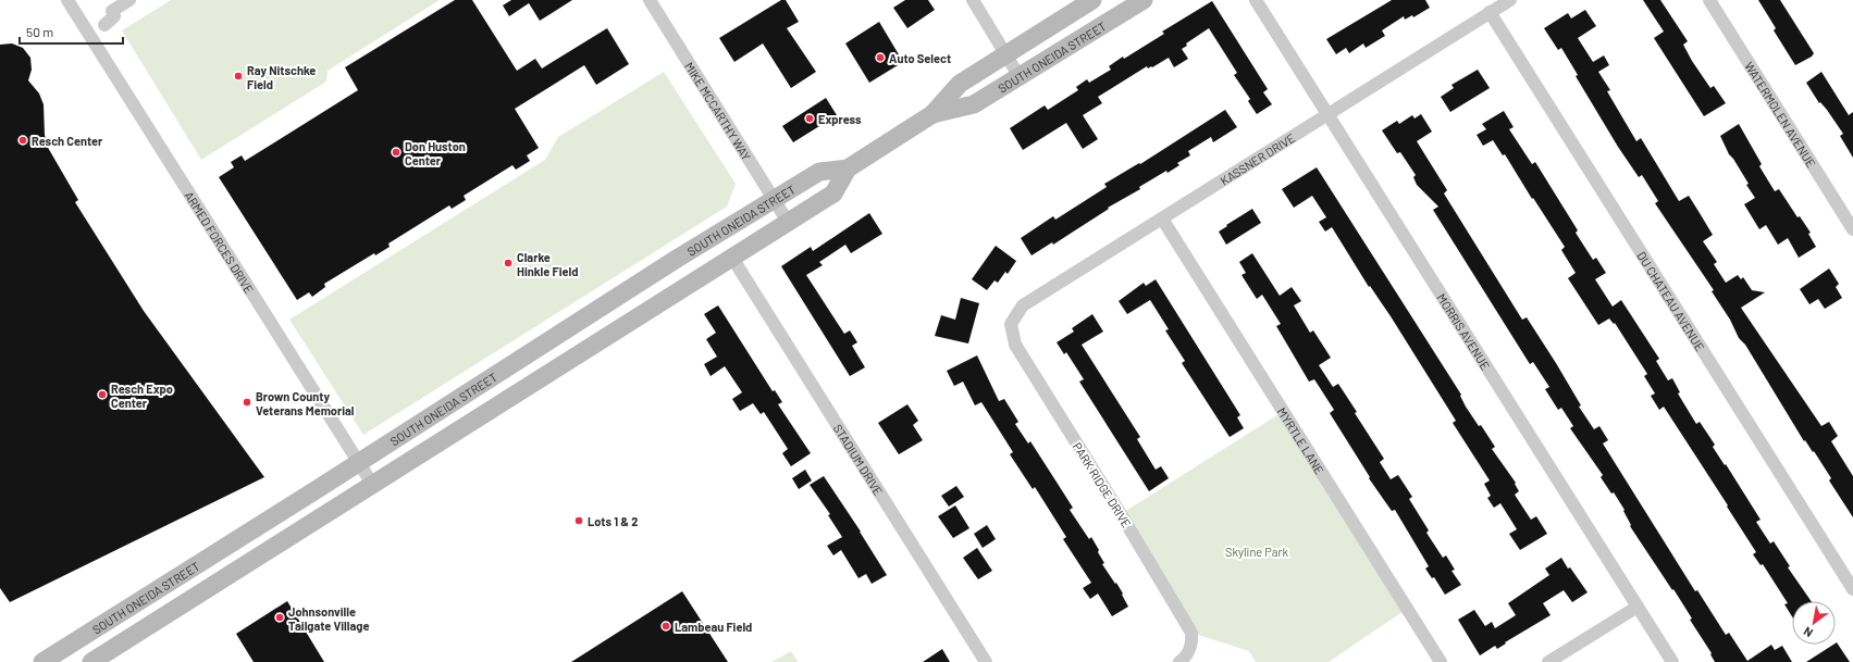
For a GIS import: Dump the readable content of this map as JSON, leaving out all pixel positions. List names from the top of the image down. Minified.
{"streets":{"street":["SOUTH ONEIDA STREET","MIKE MCCARTHY WAY","WATERMOLEN AVENUE","KASSNER DRIVE","ARMED FORCES DRIVE","DU CHATEAU AVENUE","MORRIS AVENUE","MYRTLE LANE","STADIUM DRIVE","PARK RIDGE DRIVE"]},"crossings":[["SOUTH ONEIDA STREET","MIKE MCCARTHY WAY"],["SOUTH ONEIDA STREET","ARMED FORCES DRIVE"],["SOUTH ONEIDA STREET","STADIUM DRIVE"],["KASSNER DRIVE","DU CHATEAU AVENUE"],["KASSNER DRIVE","MORRIS AVENUE"],["KASSNER DRIVE","MYRTLE LANE"],["KASSNER DRIVE","PARK RIDGE DRIVE"]],"parks":["Skyline Park"],"places":["Auto Select","Ray Nitschke Field","Express","Resch Center","Don Huston Center","Clarke Hinkle Field","Resch Expo Center","Brown County Veterans Memorial","Lots 1 & 2","Johnsonville Tailgate Village","Lambeau Field"],"scale_bar":"50 m","north":"bottom left"}
